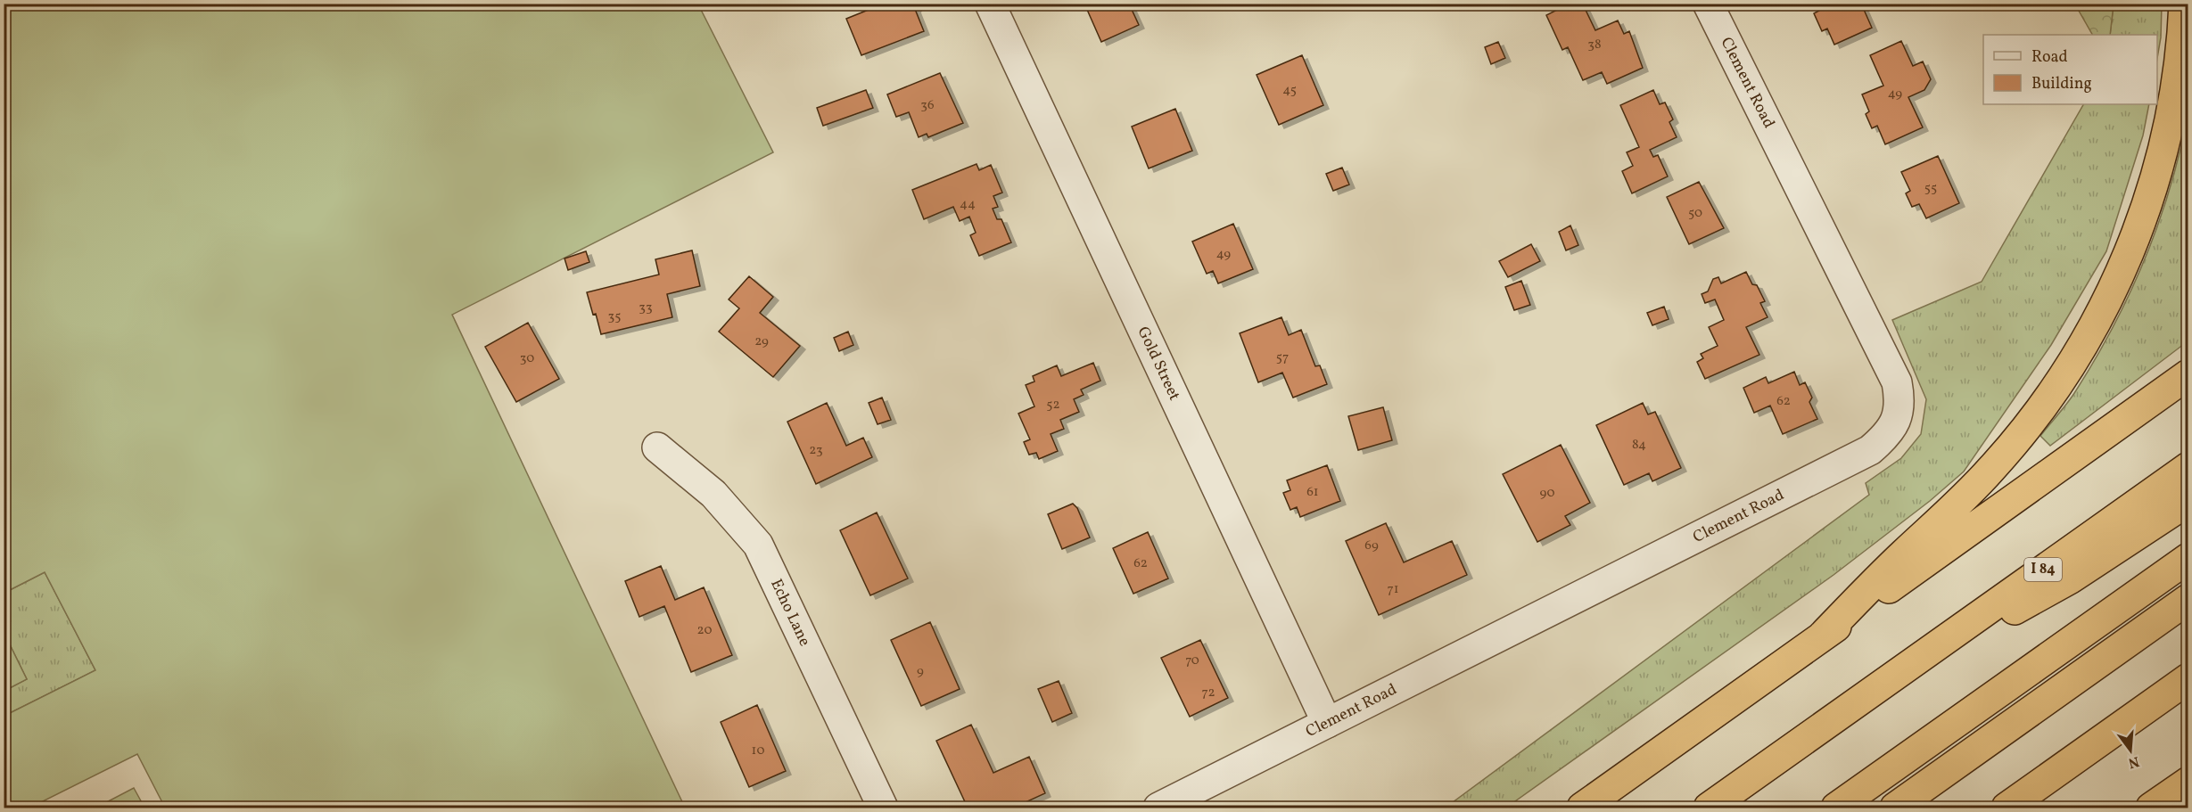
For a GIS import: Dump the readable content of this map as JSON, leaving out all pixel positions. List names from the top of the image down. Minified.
{"streets":{"highway":["I 84"],"street":["Clement Road","Gold Street","Echo Lane"]},"crossings":[["Clement Road","Gold Street"]],"house_numbers":["38","45","49","36","55","44","50","49","33","35","29","57","30","62","52","84","23","61","90","69","62","71","20","70","9","72","10"],"legend":["Road","Building"],"north":"bottom"}
